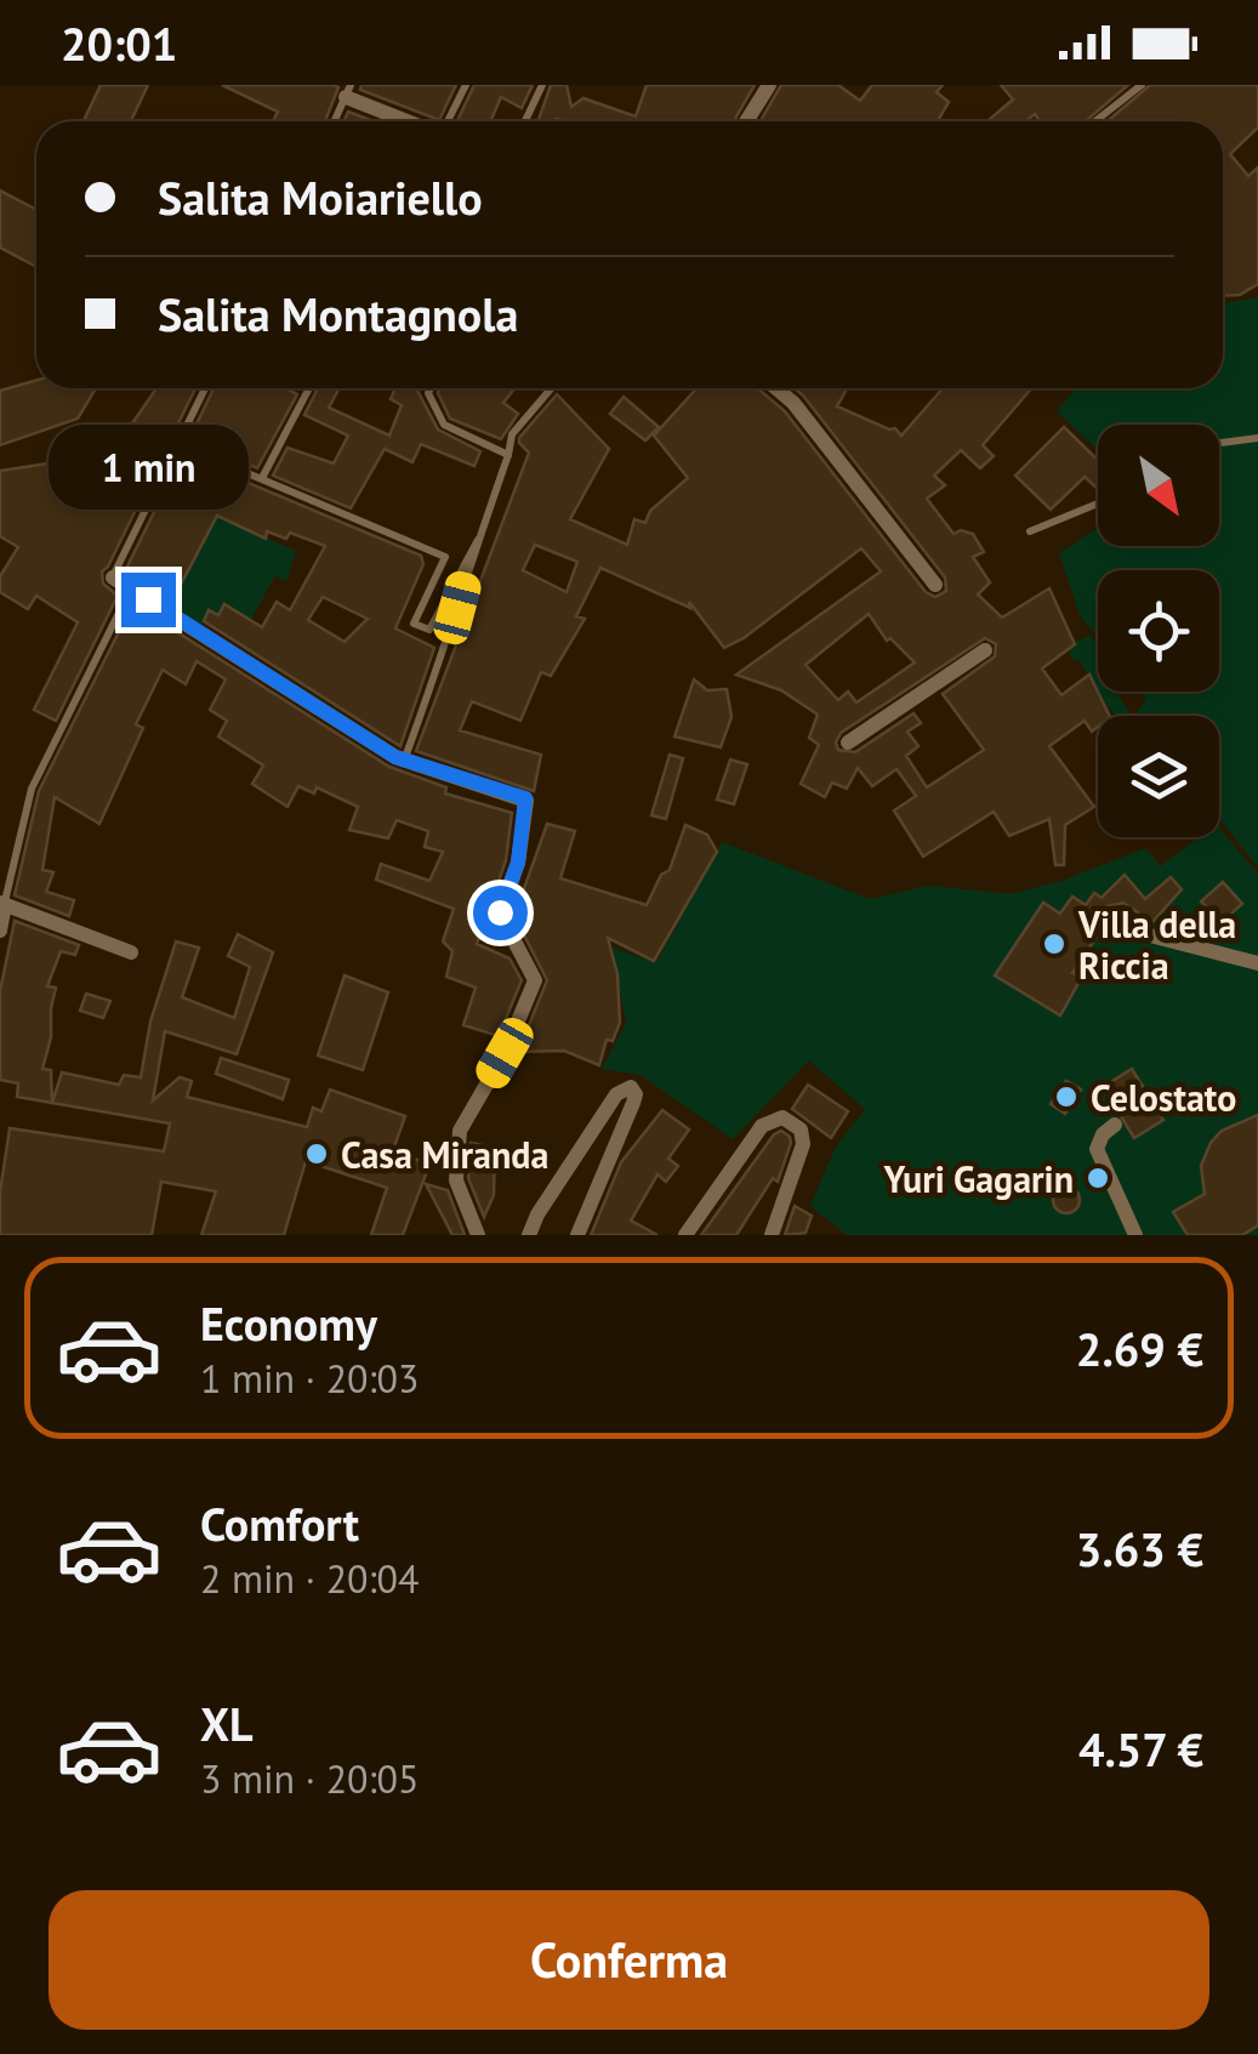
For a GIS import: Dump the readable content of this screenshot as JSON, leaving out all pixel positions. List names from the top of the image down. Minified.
{"places":["Villa della Riccia","Celostato","Casa Miranda","Yuri Gagarin"],"north":"bottom right","page":{"status":"20:01","banner":["Salita Moiariello","Salita Montagnola"],"bubble":"1 min","list":[{"name":"Economy","note":"1 min · 20:03","value":"2.69 €"},{"name":"Comfort","note":"2 min · 20:04","value":"3.63 €"},{"name":"XL","note":"3 min · 20:05","value":"4.57 €"}],"buttons":"Conferma"}}
